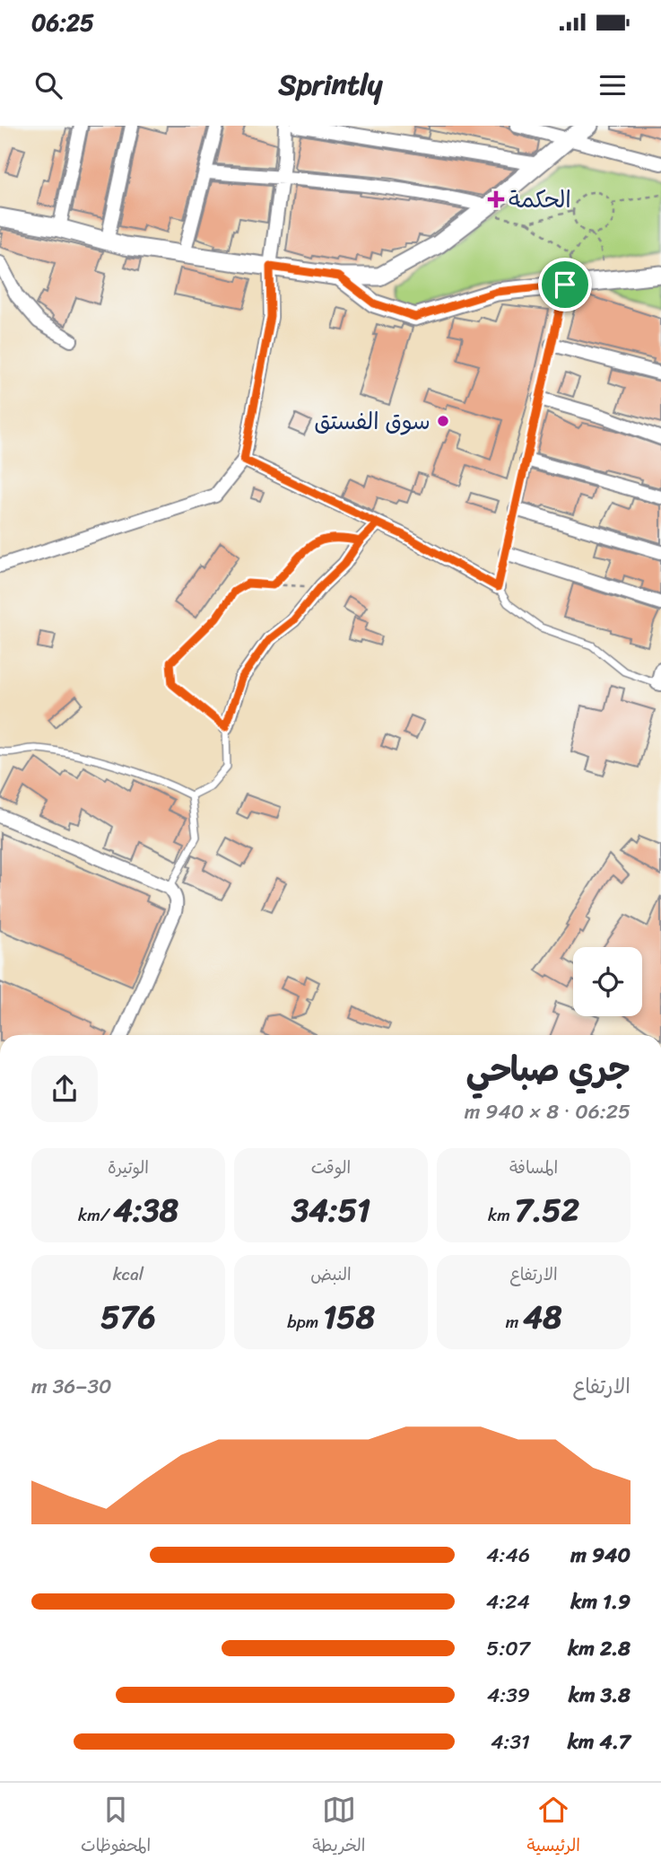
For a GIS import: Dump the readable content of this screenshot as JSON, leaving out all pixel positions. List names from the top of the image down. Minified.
{"places":{"health":["الحكمة"],"other":["سوق الفستق"]},"page":{"status":"06:25","header":"Sprintly","heading":["جري صباحي","06:25 · 8 × 940 m"],"stats":[["المسافة","7.52 km"],["الوقت","34:51"],["الوتيرة","4:38 /km"],["الارتفاع","48 m"],["النبض","158 bpm"],["kcal","576"]],"chart":["الارتفاع","30–36 m"],"list":[{"name":"940 m","note":"4:46"},{"name":"1.9 km","note":"4:24"},{"name":"2.8 km","note":"5:07"},{"name":"3.8 km","note":"4:39"},{"name":"4.7 km","note":"4:31"}],"tabs":["الرئيسية","الخريطة","المحفوظات"]}}
